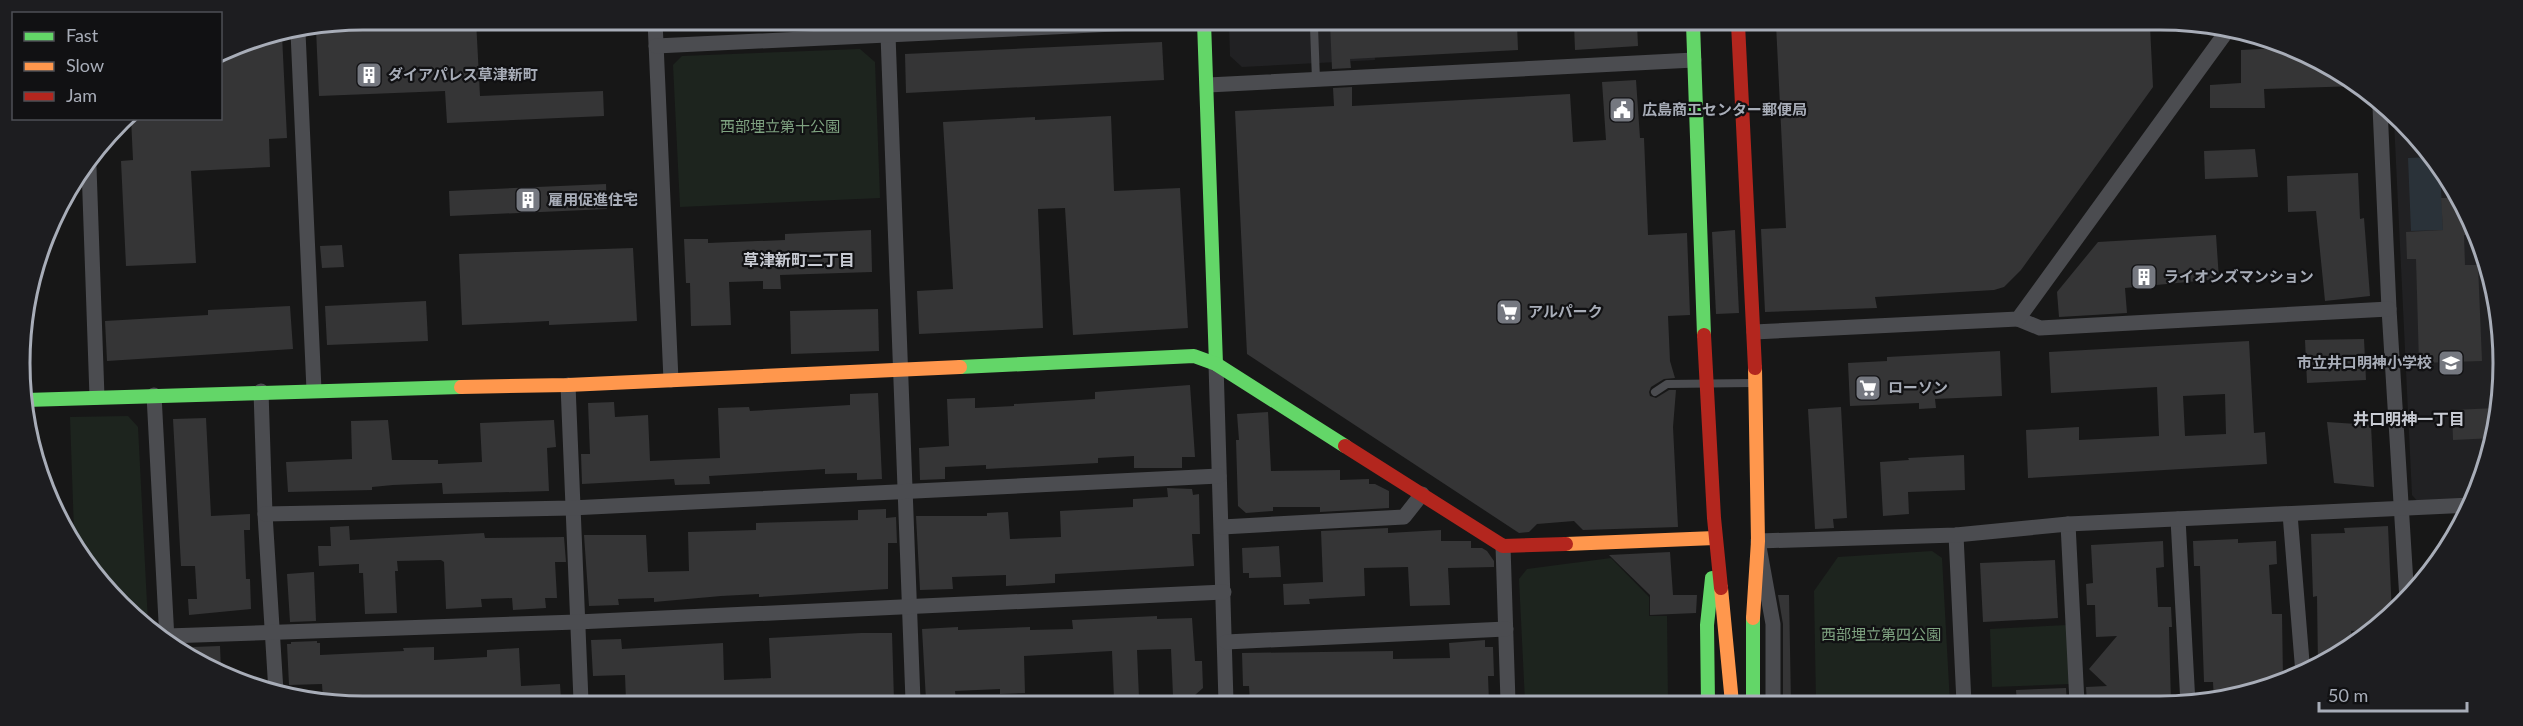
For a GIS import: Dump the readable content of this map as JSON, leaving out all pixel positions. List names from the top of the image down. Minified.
{"districts":["草津新町二丁目","井口明神一丁目"],"parks":["西部埋立第十公園","西部埋立第四公園"],"places":{"building":["ダイアパレス草津新町","雇用促進住宅","ライオンズマンション"],"public building":["広島商工センター郵便局"],"supermarket":["アルパーク","ローソン"],"school or university":["市立井口明神小学校"]},"legend":["Fast","Slow","Jam"],"scale_bar":"50 m"}
